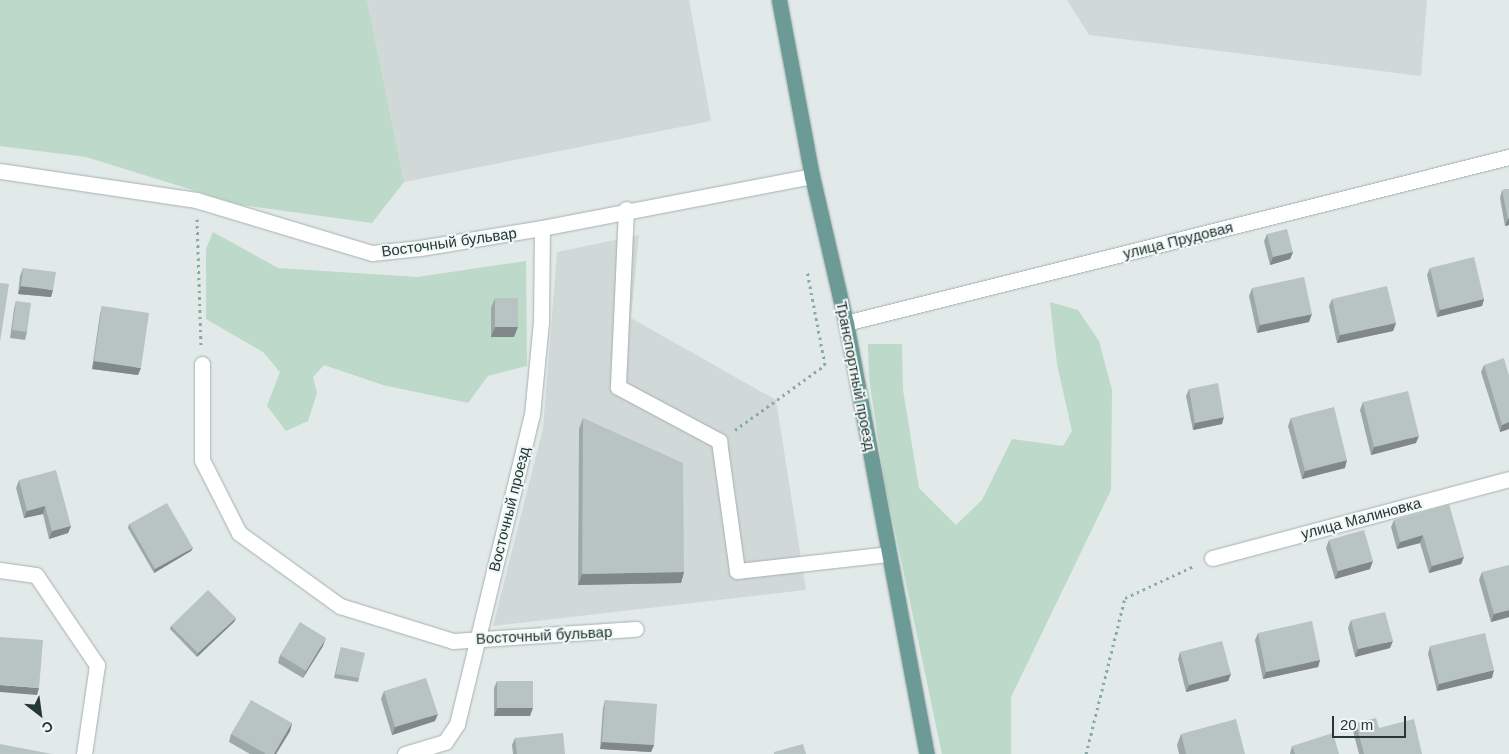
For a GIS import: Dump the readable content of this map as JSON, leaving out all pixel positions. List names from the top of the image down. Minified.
{"streets":{"main road":["Транспортный проезд"],"street":["улица Прудовая","Восточный бульвар","Восточный проезд","улица Малиновка"]},"crossings":[["улица Прудовая","Транспортный проезд"],["Восточный бульвар","Транспортный проезд"],["Восточный бульвар","Восточный проезд"]],"scale_bar":"20 m","north":"bottom right"}
